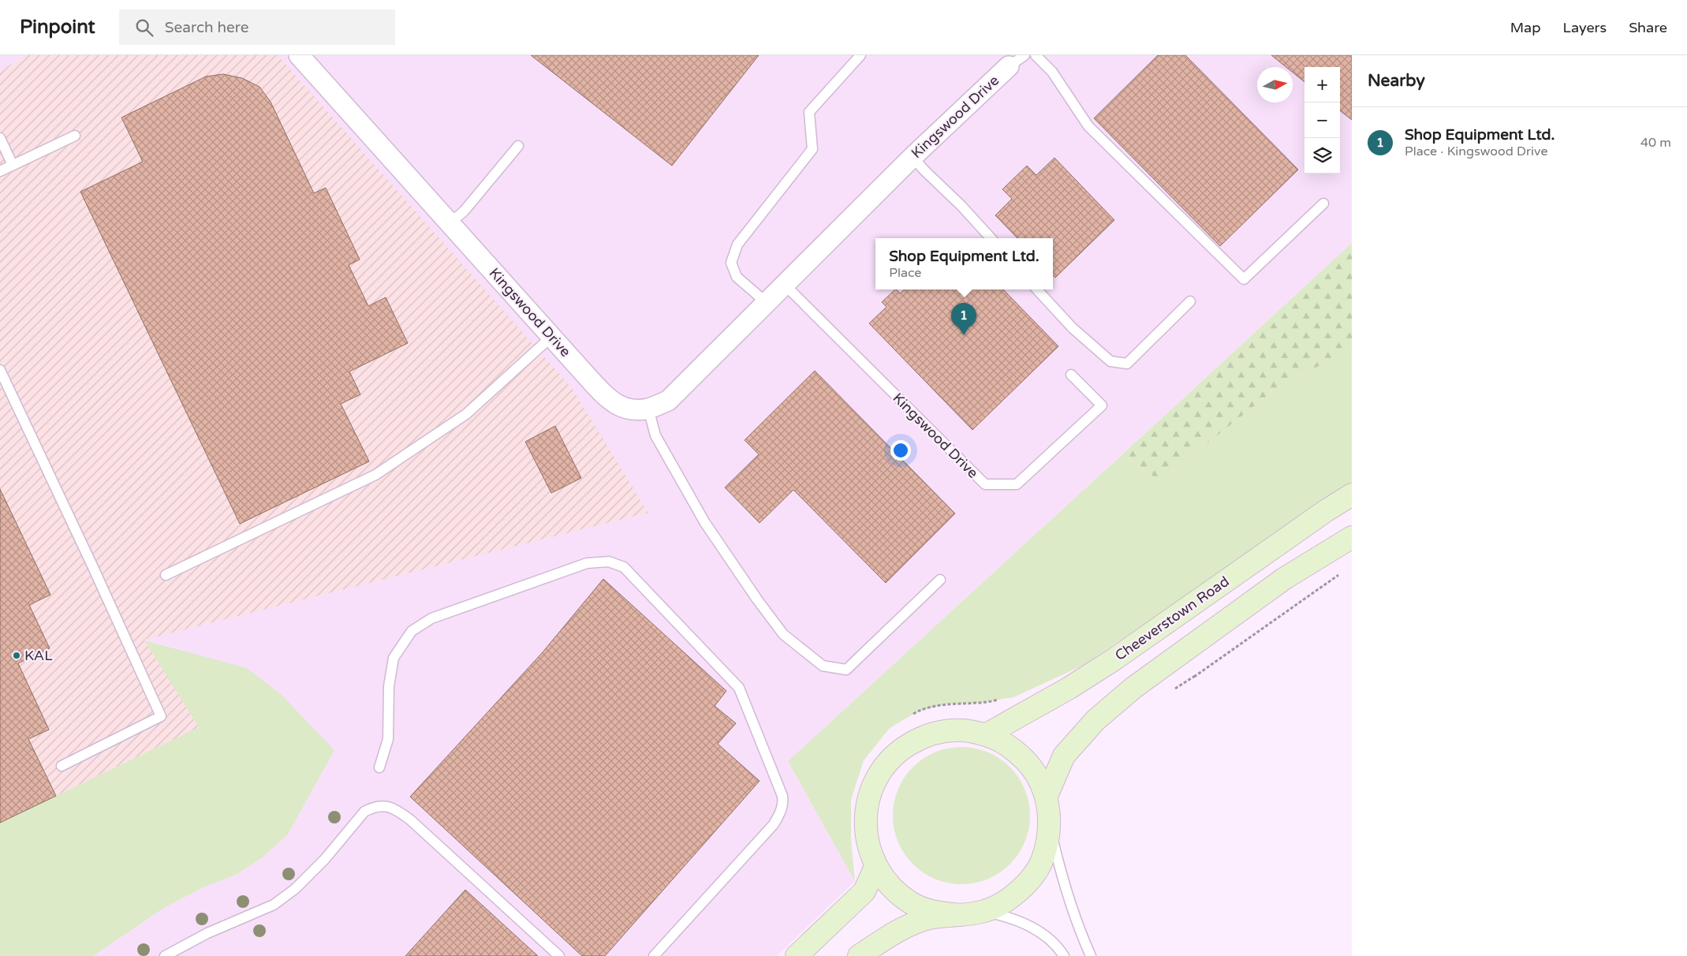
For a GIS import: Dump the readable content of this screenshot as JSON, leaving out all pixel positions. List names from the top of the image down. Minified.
{"streets":{"main road":["Cheeverstown Road"],"street":["Kingswood Drive"]},"places":["KAL"],"north":"right","page":{"header":"Pinpoint","search":"Search here","nav":["Map","Layers","Share"],"heading":"Nearby","map_buttons":["+","−"],"list":[{"mark":"1","name":"Shop Equipment Ltd.","note":"Place · Kingswood Drive","value":"40 m"}],"popup":["Shop Equipment Ltd.","Place"],"pins":"1"}}
